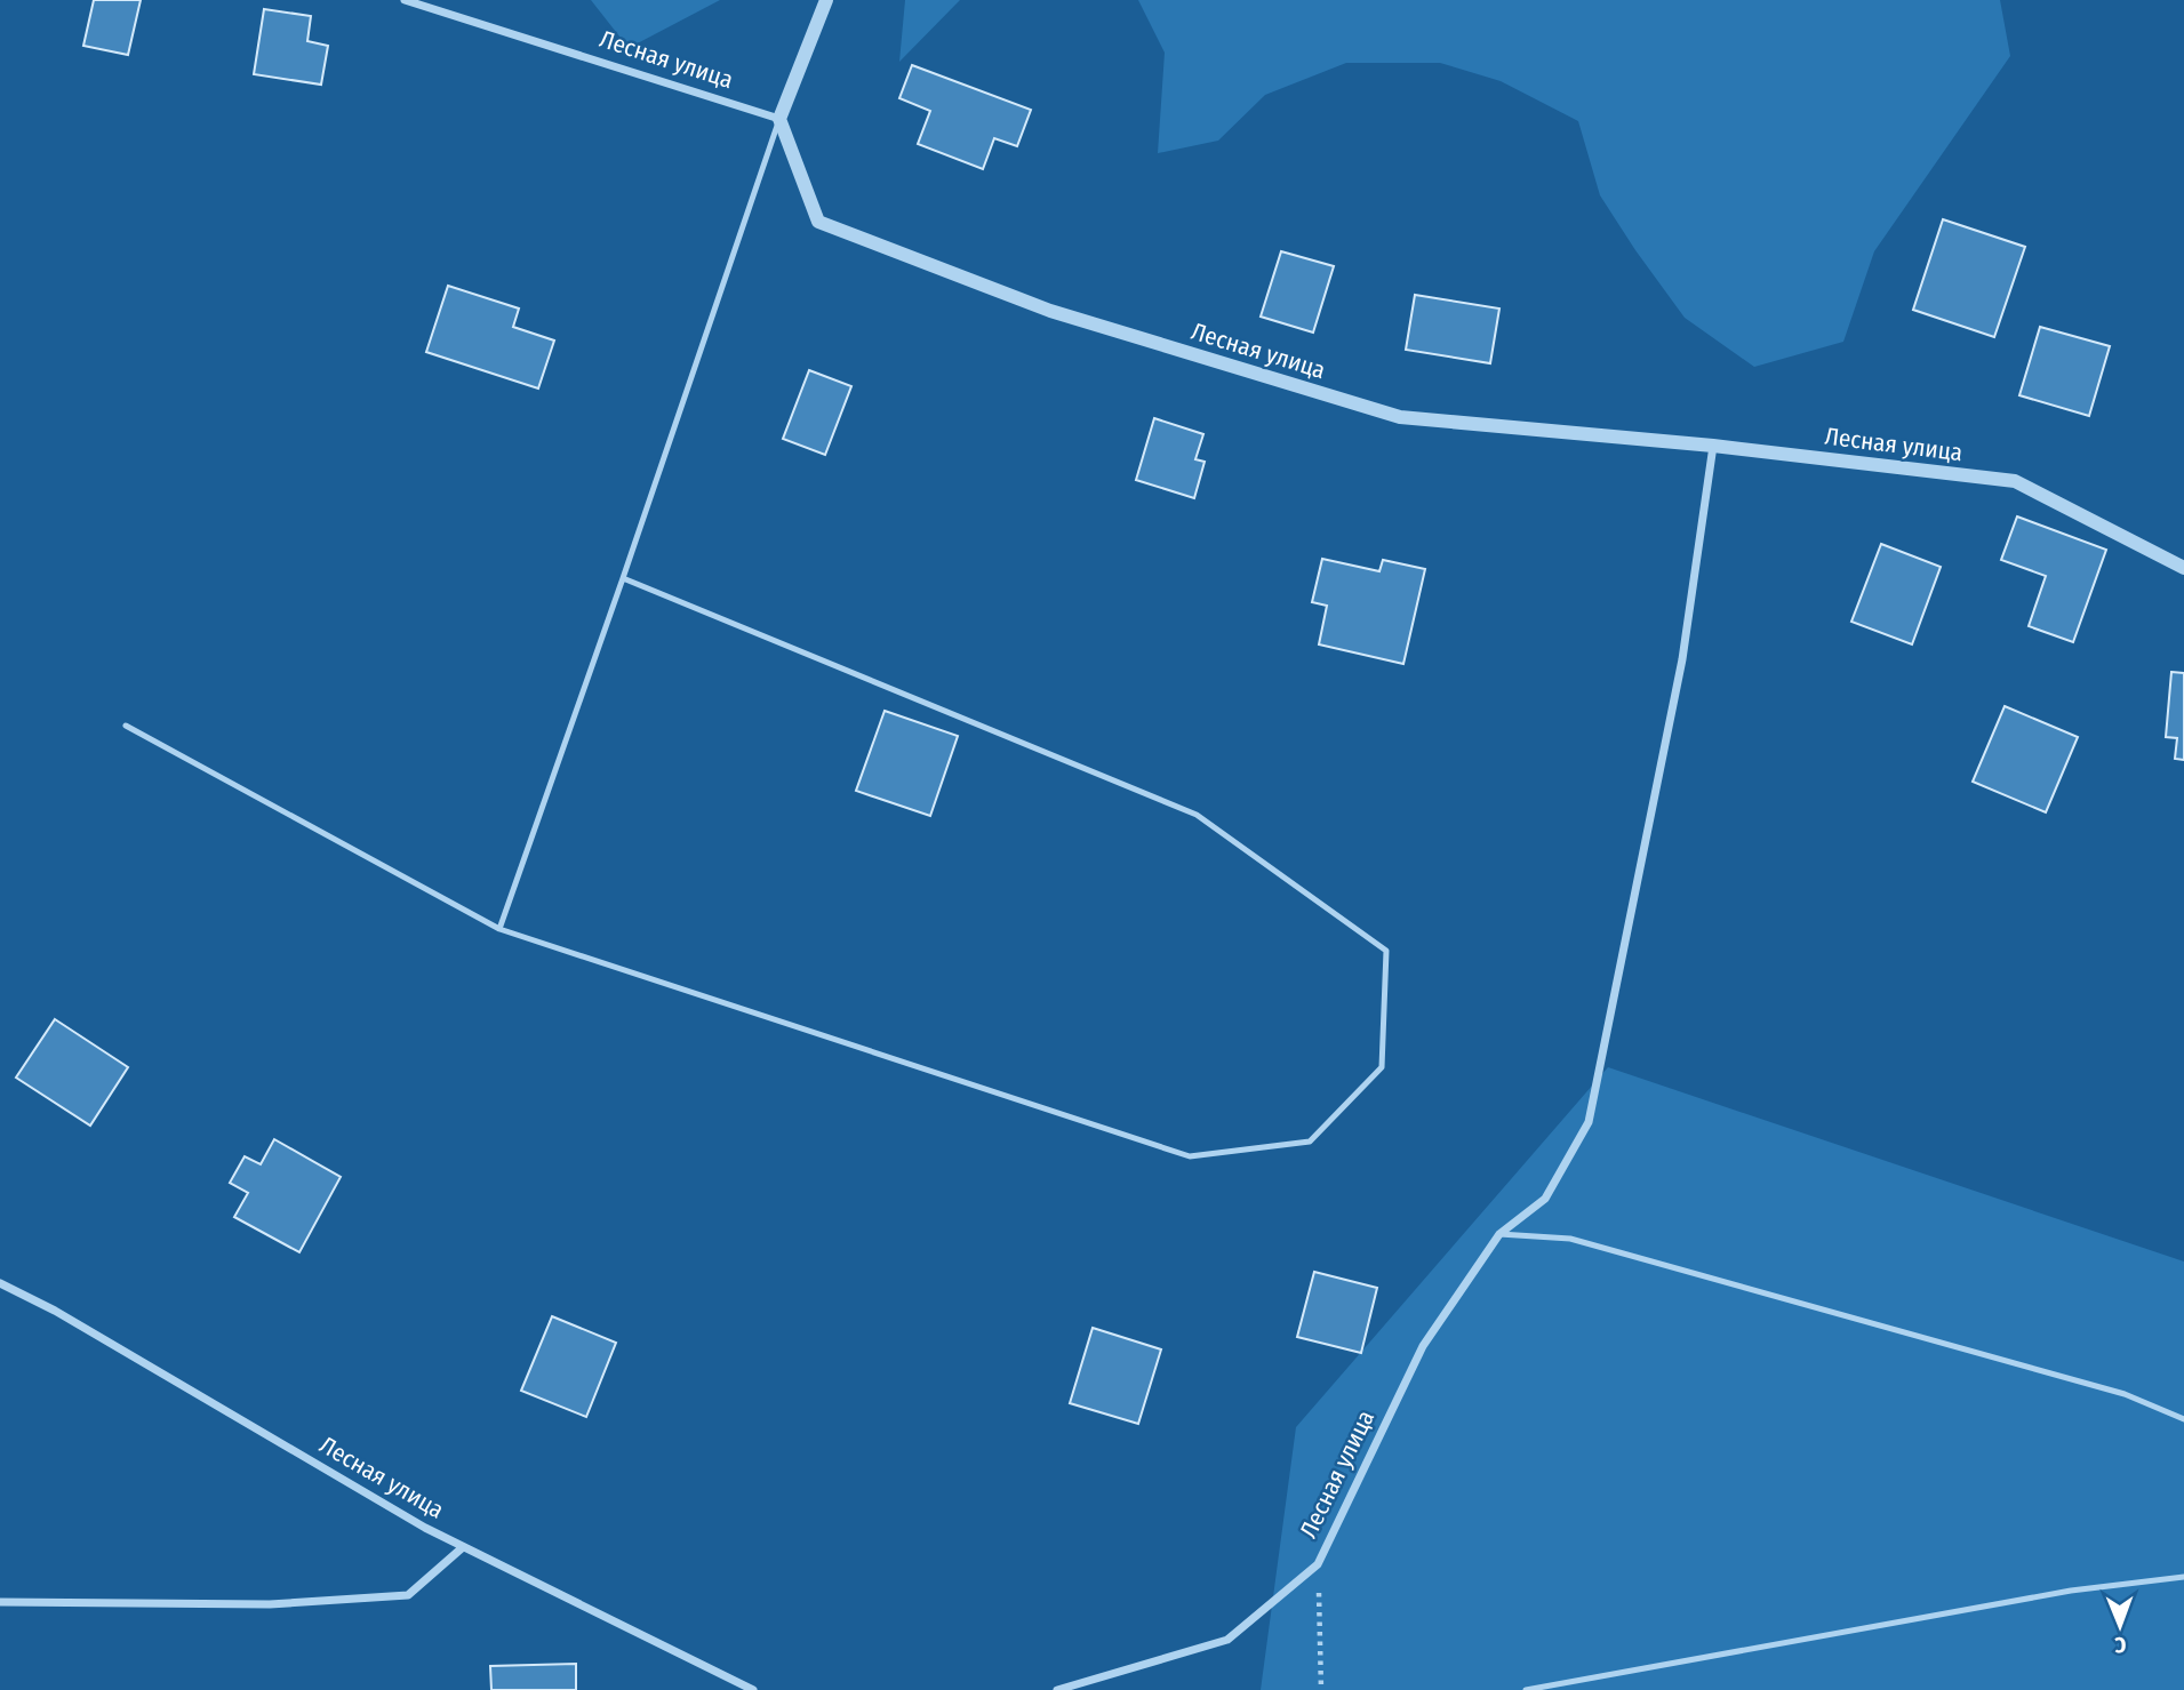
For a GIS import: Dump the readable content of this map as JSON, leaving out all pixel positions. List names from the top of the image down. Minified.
{"streets":{"street":["Лесная улица"]},"north":"bottom"}
